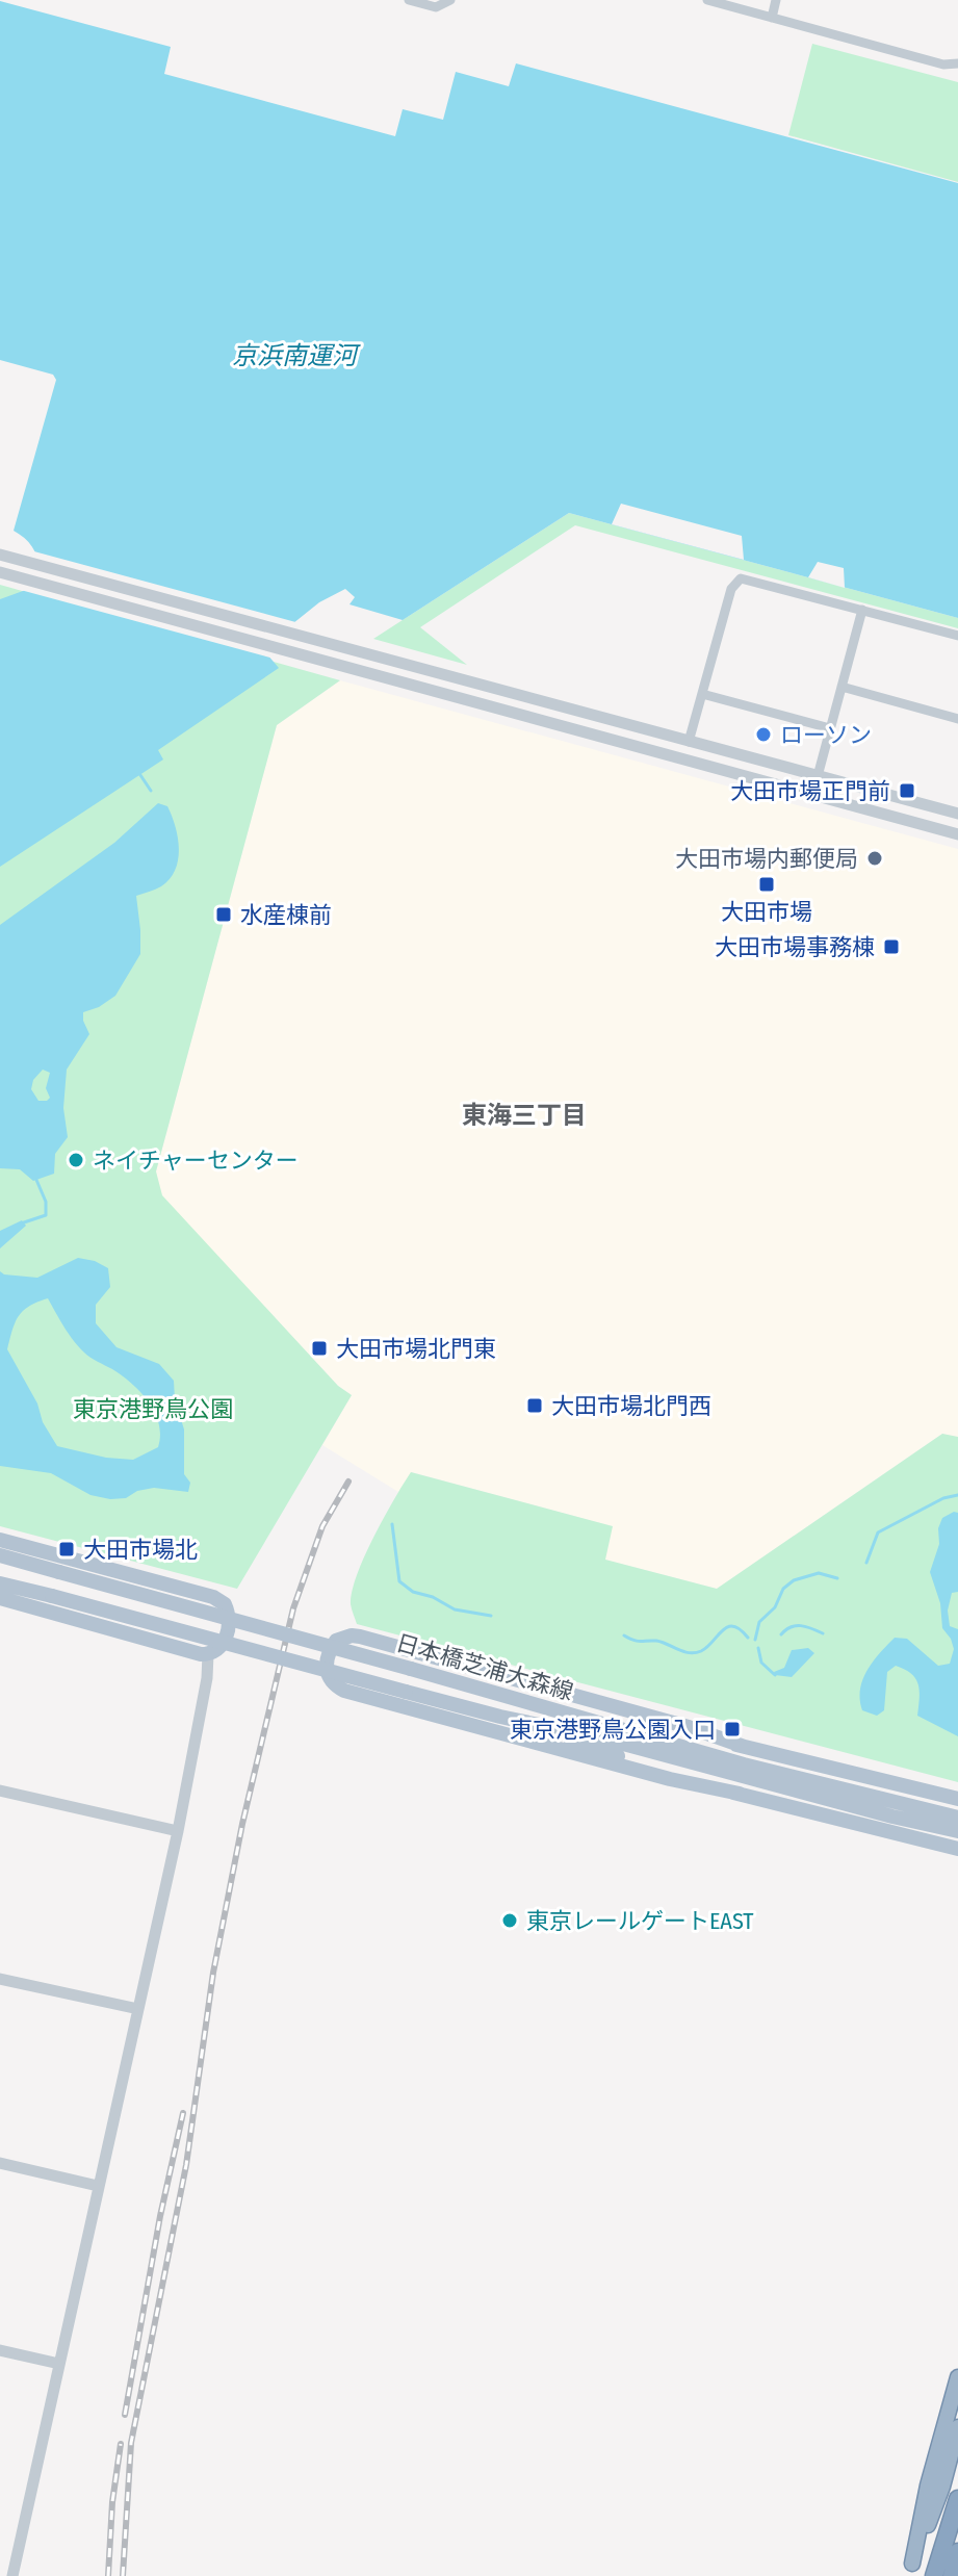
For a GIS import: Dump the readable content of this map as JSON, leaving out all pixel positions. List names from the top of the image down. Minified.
{"streets":{"main road":["日本橋芝浦大森線"]},"districts":["東海三丁目"],"water":["京浜南運河"],"parks":["東京港野鳥公園"],"places":{"other":["ローソン","大田市場内郵便局","ネイチャーセンター","東京レールゲートEAST"],"transit":["大田市場正門前","大田市場","水産棟前","大田市場事務棟","大田市場北門東","大田市場北門西","大田市場北","東京港野鳥公園入口"]}}
